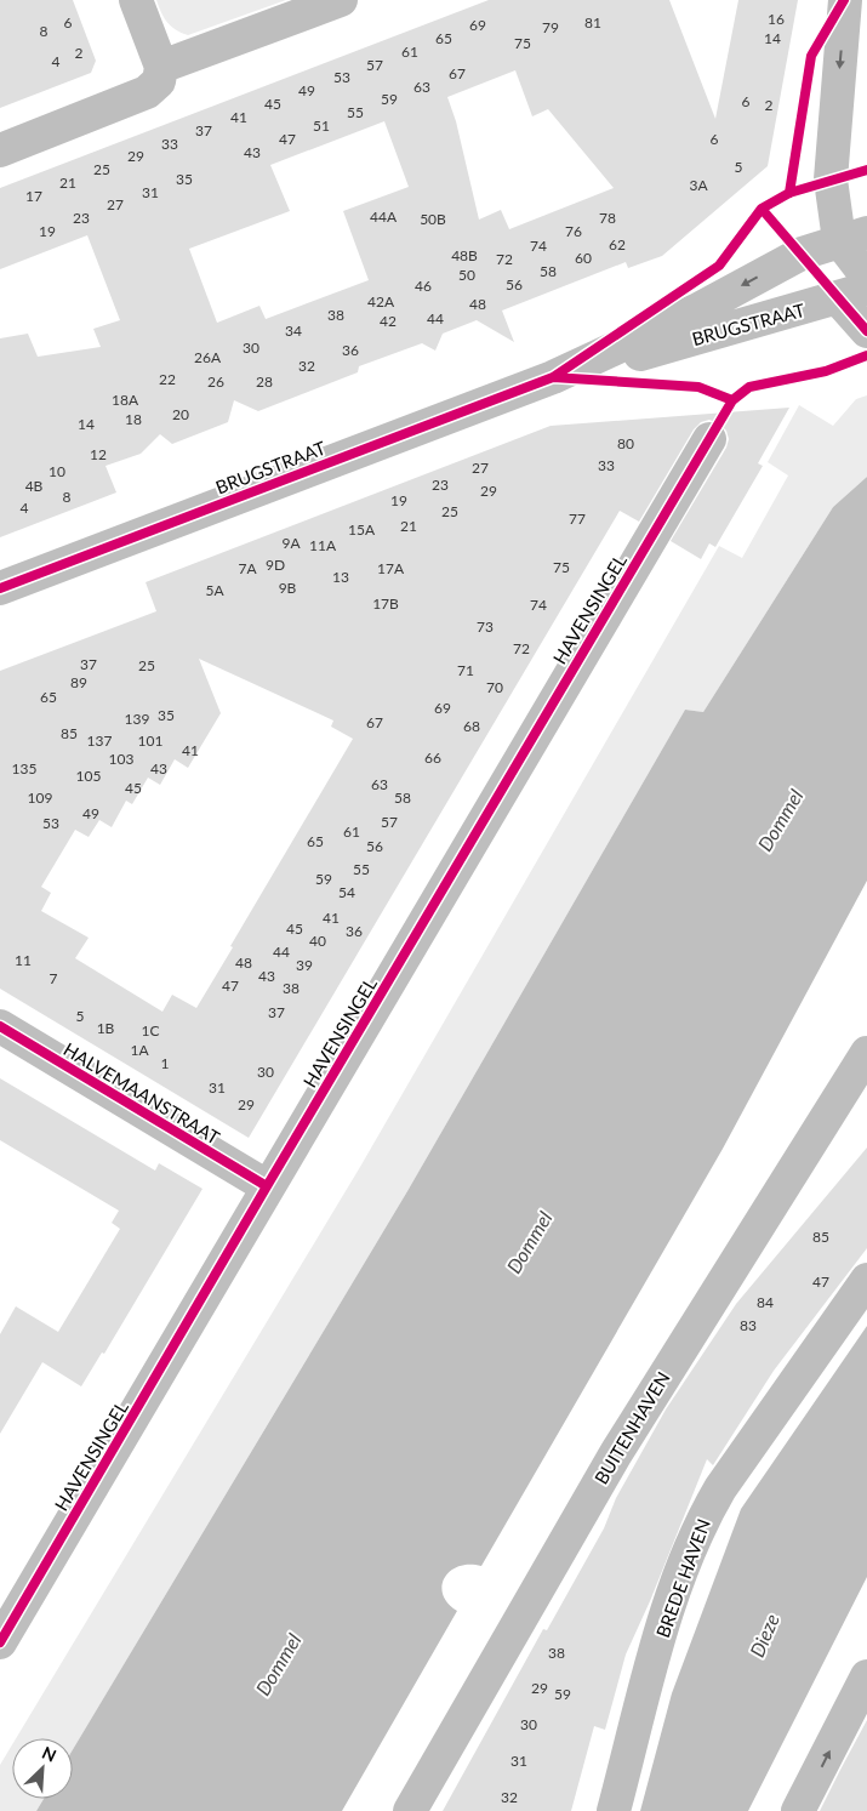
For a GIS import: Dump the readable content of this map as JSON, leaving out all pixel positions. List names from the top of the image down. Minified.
{"streets":{"street":["BRUGSTRAAT","HAVENSINGEL","HALVEMAANSTRAAT","BUITENHAVEN","BREDE HAVEN"]},"crossings":[["HAVENSINGEL","HALVEMAANSTRAAT"]],"water":["Dommel","Dieze"],"house_numbers":["16","6","81","69","79","8","65","14","75","61","2","4","57","67","53","63","49","59","6","45","2","55","41","51","37","47","6","33","43","29","5","25","35","21","3A","31","17","27","44A","23","78","50B","19","76","62","74","48B","60","72","58","50","56","46","42A","48","38","44","42","34","30","36","26A","32","22","26","28","18A","20","18","14","80","12","33","27","10","23","4B","29","8","19","4","25","77","21","15A","9A","11A","9D","75","7A","17A","13","9B","5A","17B","74","73","72","37","25","71","89","70","65","69","35","139","67","68","85","137","101","41","66","103","135","43","105","63","45","109","58","49","57","53","61","65","56","55","59","54","41","45","36","40","44","11","48","39","43","7","47","38","37","5","1B","1C","1A","1","30","31","29","85","47","84","83","38","29","59","30","31","32"],"north":"top right"}
